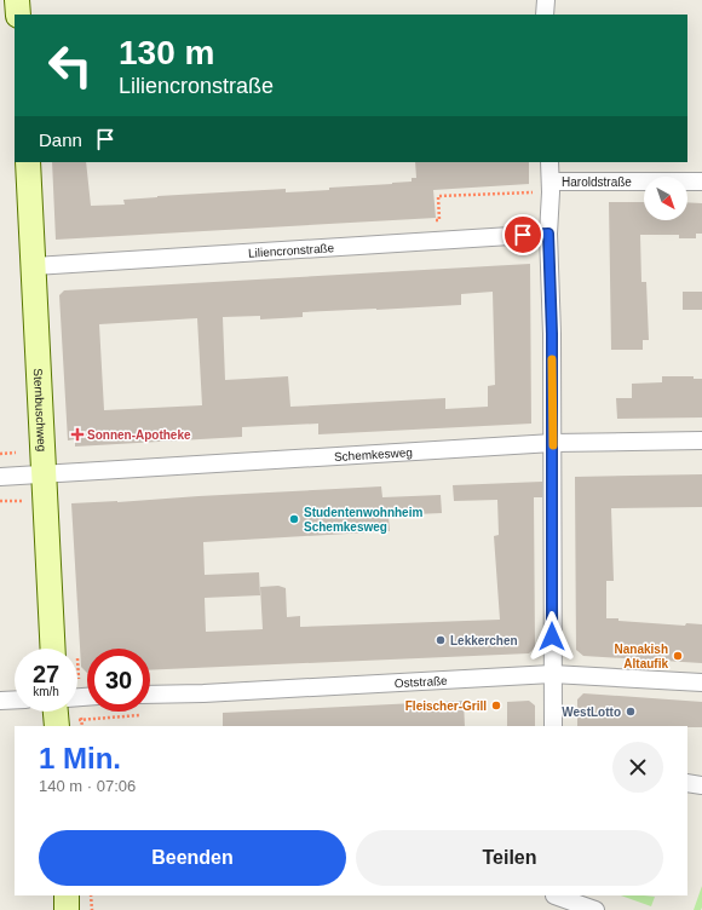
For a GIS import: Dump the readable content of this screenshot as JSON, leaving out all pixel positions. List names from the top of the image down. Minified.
{"streets":{"main road":["Sternbuschweg"],"street":["Haroldstraße","Liliencronstraße","Schemkesweg","Oststraße"]},"crossings":[["Liliencronstraße","Sternbuschweg"],["Sternbuschweg","Schemkesweg"]],"places":{"health":["Sonnen-Apotheke"],"other":["Studentenwohnheim Schemkesweg","Lekkerchen","Nanakish Altaufik","Fleischer-Grill","WestLotto"]},"north":"bottom right","page":{"turn":["130 m","Liliencronstraße"],"then":"Dann","speed":"27 km/h","limit":"30","heading":["1 Min.","140 m · 07:06"],"buttons":["Beenden","Teilen"]}}
